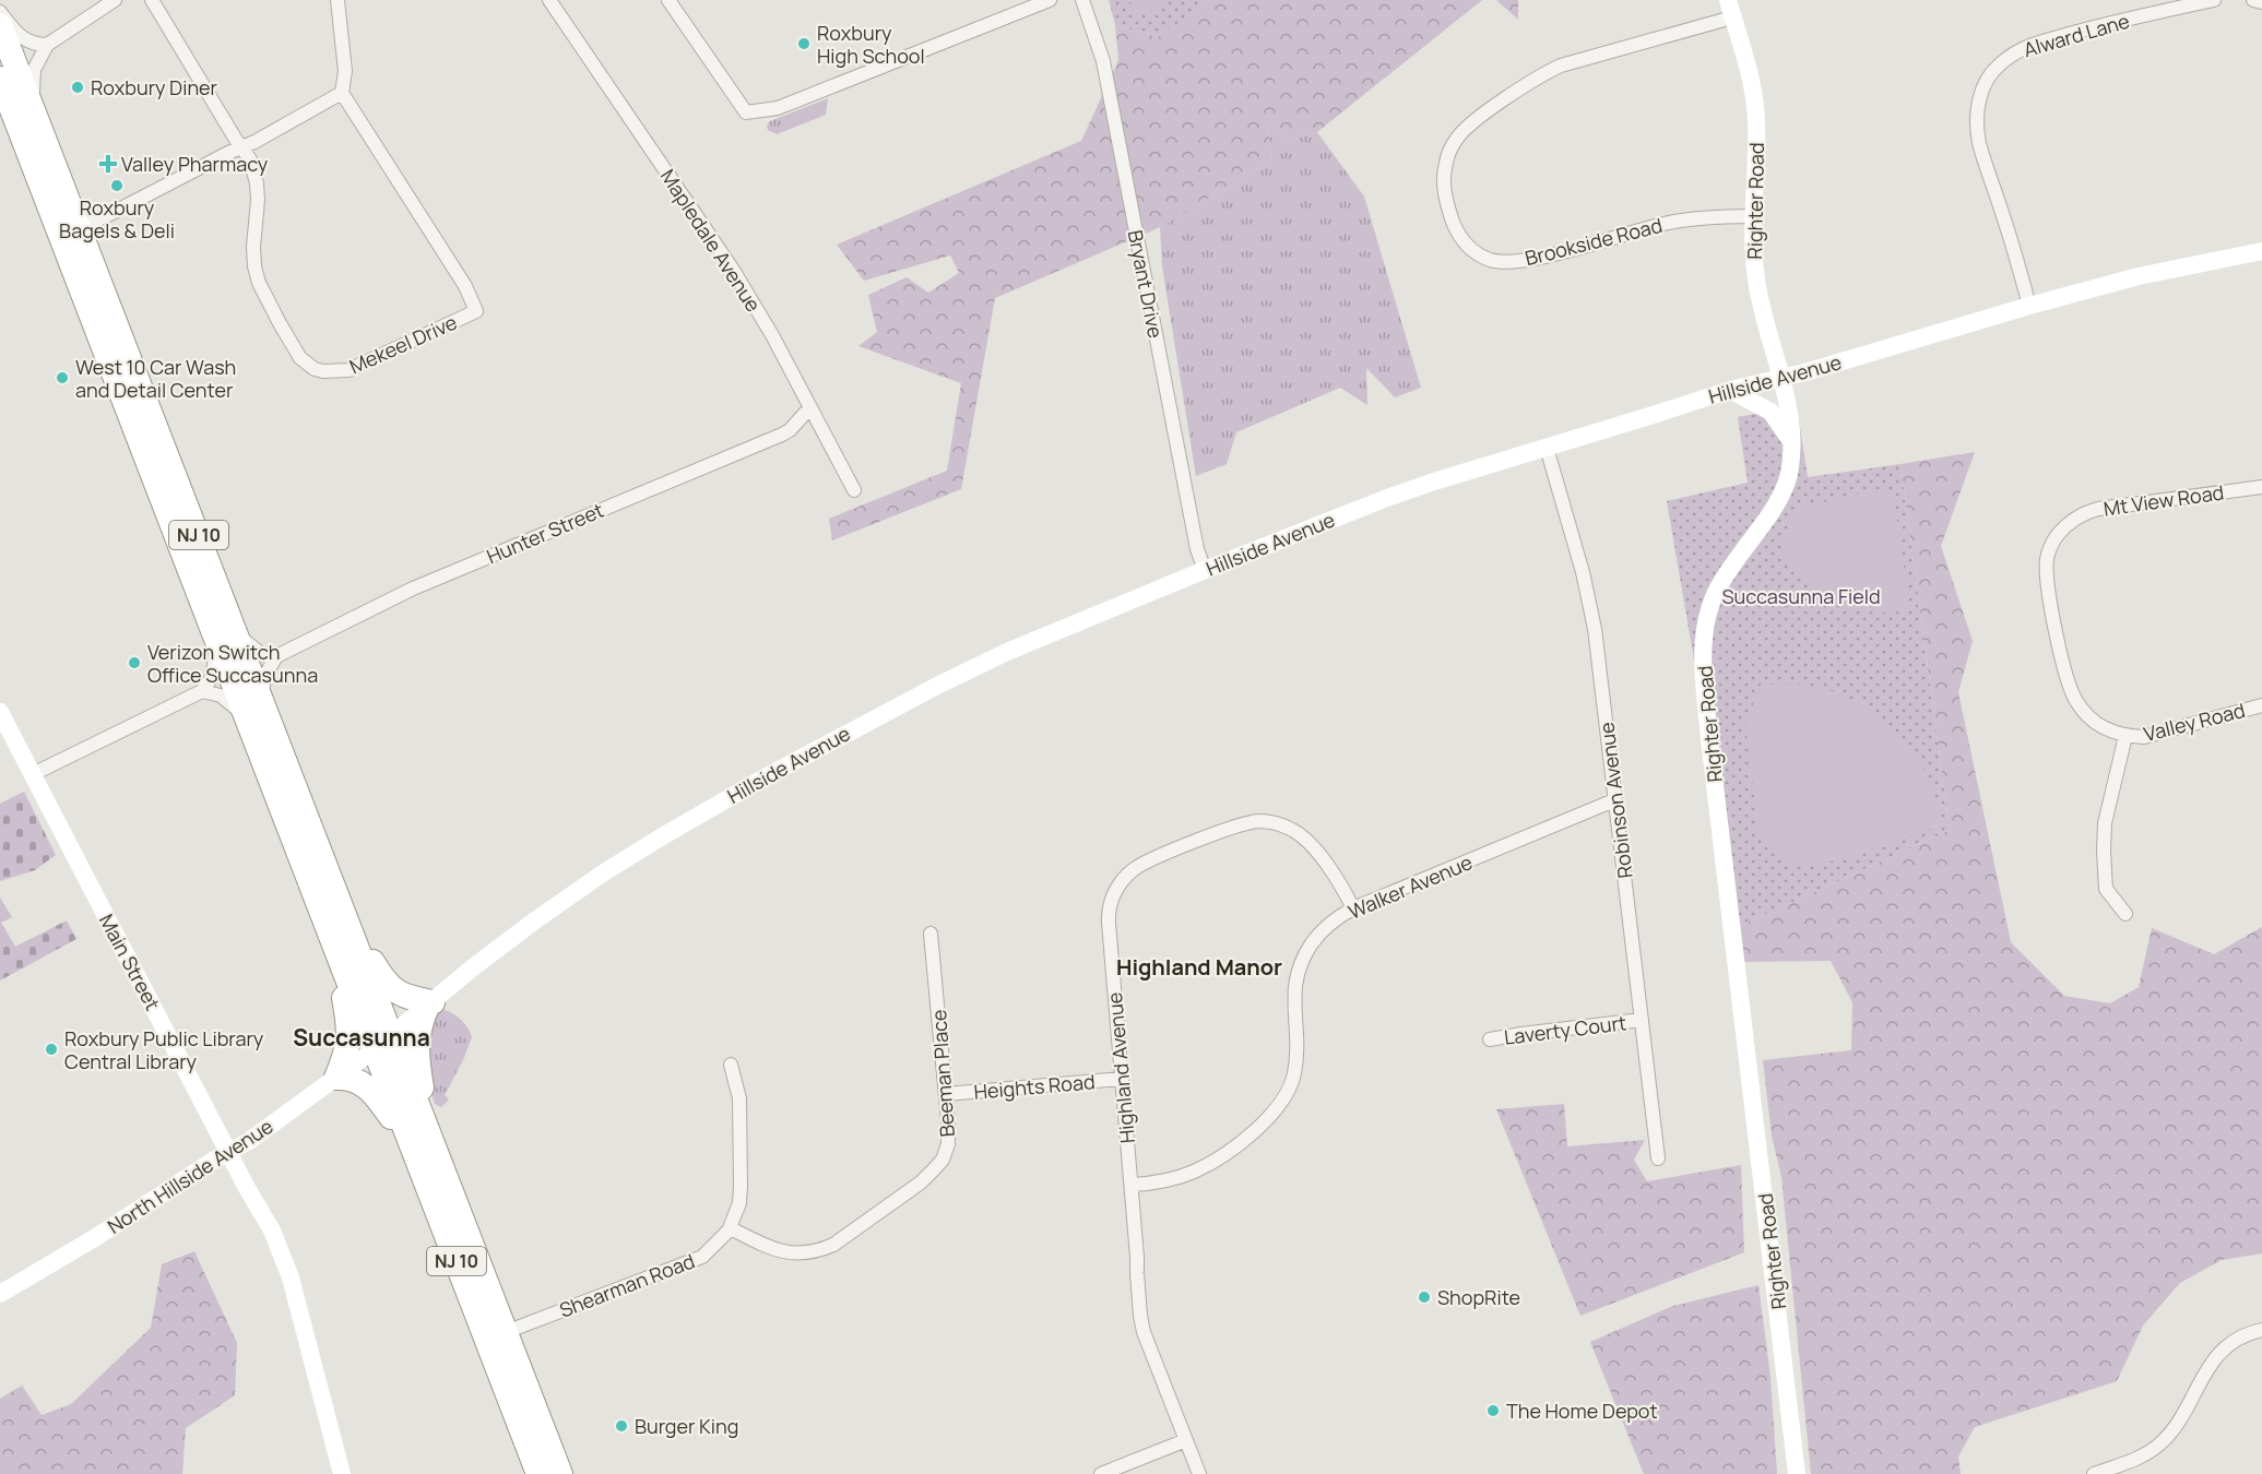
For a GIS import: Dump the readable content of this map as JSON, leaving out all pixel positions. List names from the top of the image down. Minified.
{"streets":{"highway":["NJ 10"],"main road":["Righter Road","Hillside Avenue","Main Street","North Hillside Avenue"],"street":["Alward Lane","Mapledale Avenue","Brookside Road","Bryant Drive","Mekeel Drive","Mt View Road","Hunter Street","Valley Road","Robinson Avenue","Walker Avenue","Laverty Court","Highland Avenue","Beeman Place","Heights Road","Shearman Road"]},"crossings":[["Alward Lane","Hillside Avenue"],["Righter Road","Brookside Road"],["Righter Road","Hillside Avenue"],["Mapledale Avenue","Hunter Street"],["Bryant Drive","Hillside Avenue"],["Hillside Avenue","NJ 10"],["Hillside Avenue","Robinson Avenue"],["Hillside Avenue","North Hillside Avenue"],["Mt View Road","Valley Road"],["NJ 10","North Hillside Avenue"],["NJ 10","Shearman Road"],["Robinson Avenue","Walker Avenue"],["Robinson Avenue","Laverty Court"],["Walker Avenue","Highland Avenue"],["Main Street","North Hillside Avenue"],["Highland Avenue","Heights Road"],["Beeman Place","Heights Road"],["Beeman Place","Shearman Road"]],"districts":["Highland Manor","Succasunna"],"parks":["Succasunna Field"],"places":{"other":["Roxbury High School","Roxbury Diner","Roxbury Bagels & Deli","West 10 Car Wash and Detail Center","Verizon Switch Office Succasunna","Roxbury Public Library Central Library","ShopRite","The Home Depot","Burger King"],"health":["Valley Pharmacy"]}}
